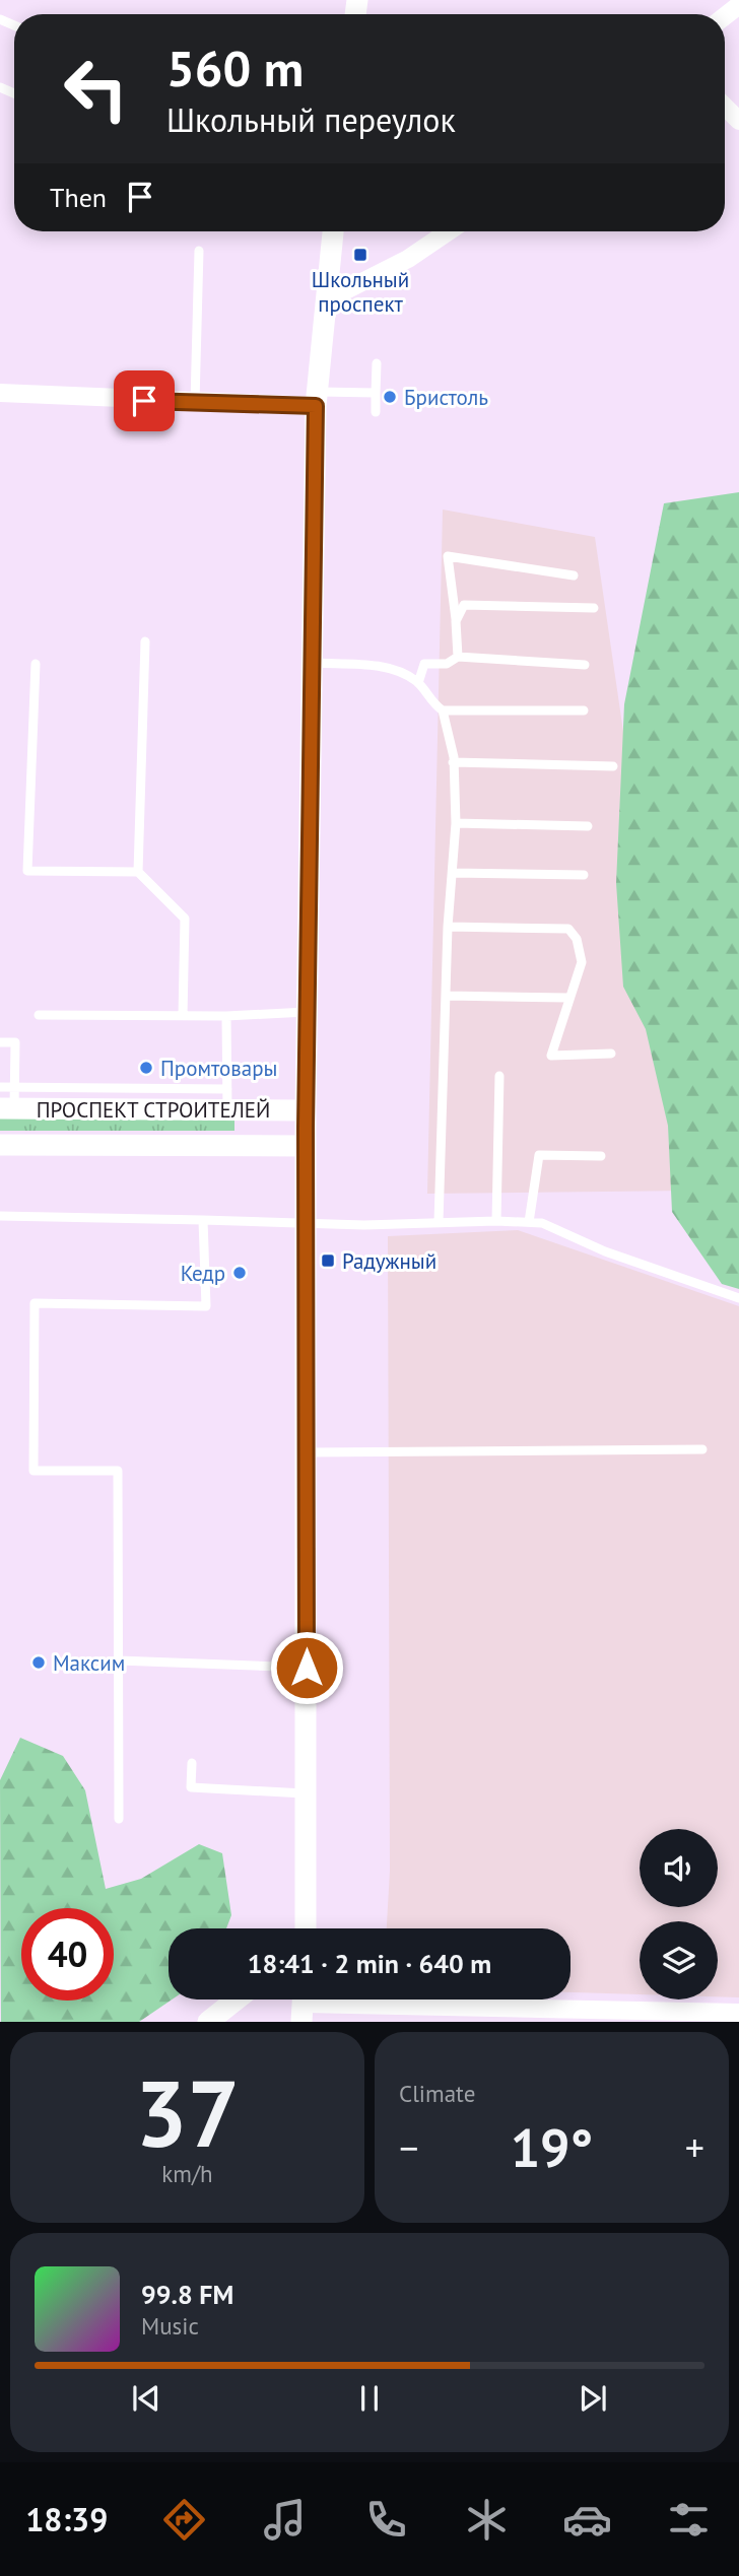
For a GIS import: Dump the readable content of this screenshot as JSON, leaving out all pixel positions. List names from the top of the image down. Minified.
{"streets":{"street":["ПРОСПЕКТ СТРОИТЕЛЕЙ"]},"places":{"transit":["Школьный проспект","Радужный"],"other":["Бристоль","Промтовары","Кедр","Максим"]},"page":{"turn":["560 m","Школьный переулок"],"then":"Then","limit":"40","trip":"18:41 · 2 min · 640 m","tile":[["37","km/h"],"Climate"],"heat":["−","19°","+"],"song":["99.8 FM","Music"],"tabs":"18:39"}}
